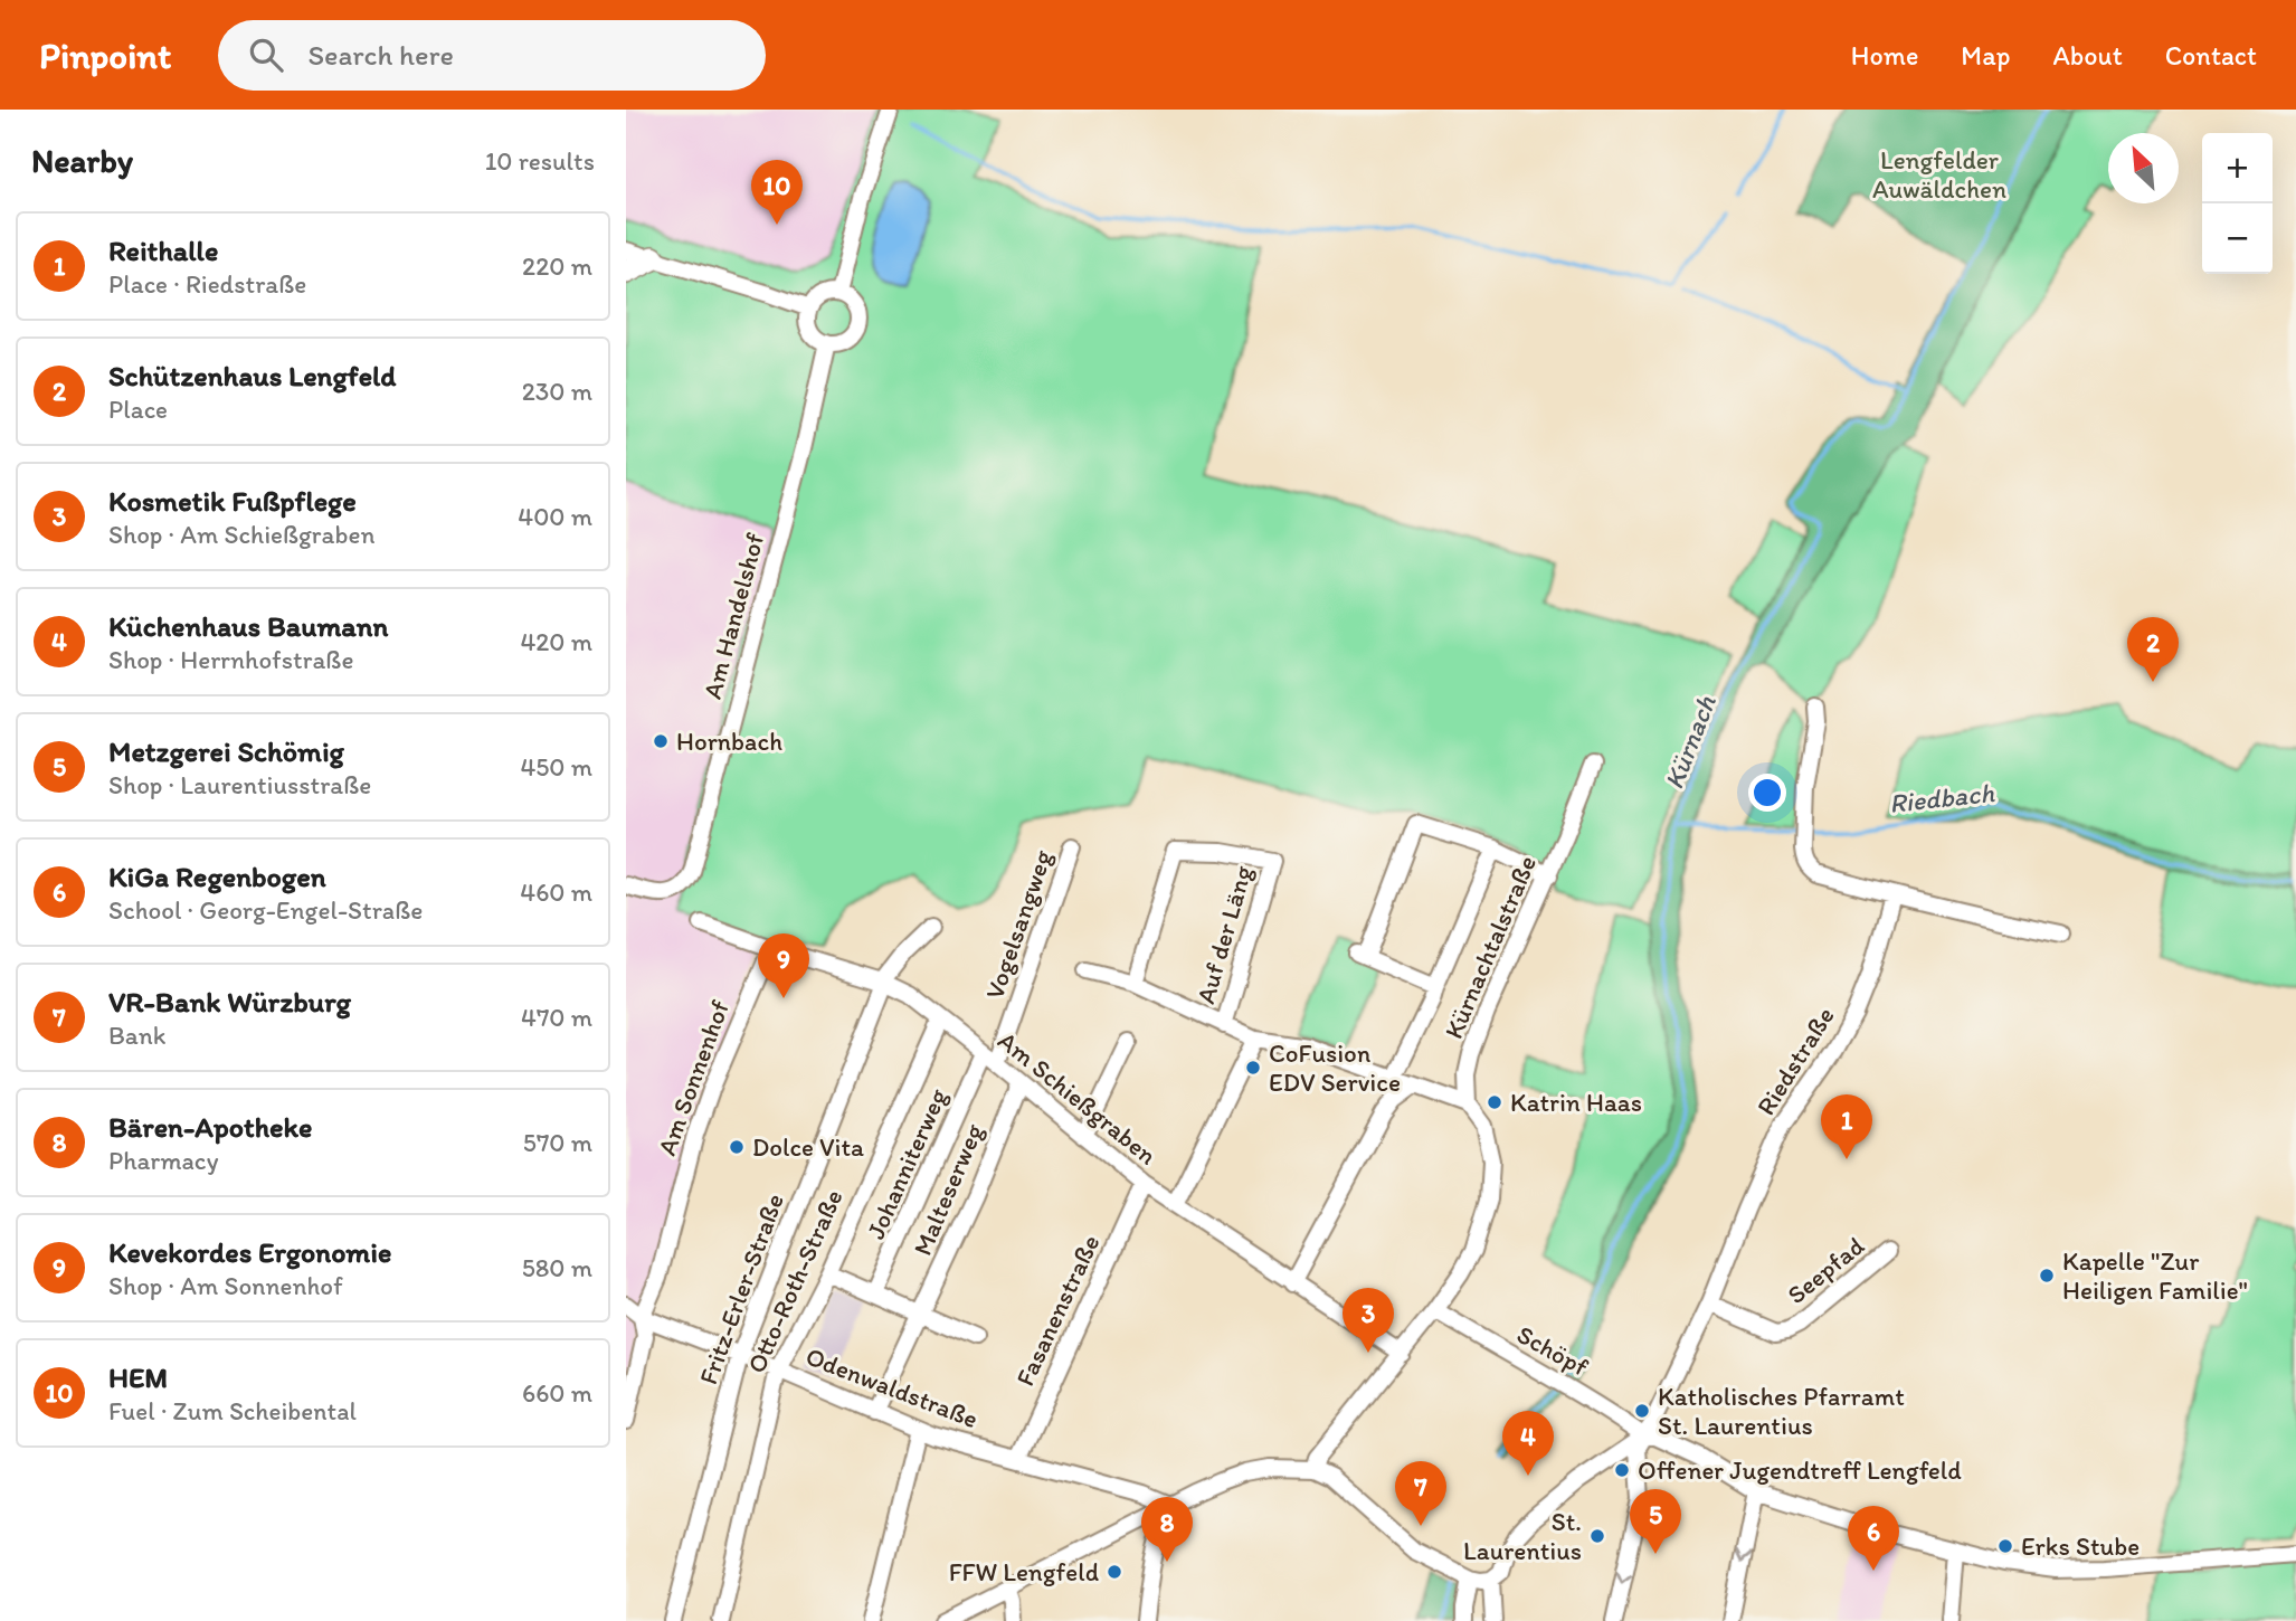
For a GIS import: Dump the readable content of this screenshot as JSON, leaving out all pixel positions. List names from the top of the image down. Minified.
{"streets":{"street":["Am Handelshof","Vogelsangweg","Auf der Läng","Kürnachtalstraße","Riedstraße","Am Sonnenhof","Am Schießgraben","Johanniterweg","Malteserweg","Seepfad","Otto-Roth-Straße","Fritz-Erler-Straße","Fasanenstraße","Schöpf","Odenwaldstraße"]},"crossings":[["Vogelsangweg","Am Schießgraben"],["Vogelsangweg","Johanniterweg"],["Riedstraße","Seepfad"],["Riedstraße","Schöpf"],["Am Sonnenhof","Am Schießgraben"],["Am Sonnenhof","Odenwaldstraße"],["Am Schießgraben","Johanniterweg"],["Am Schießgraben","Malteserweg"],["Am Schießgraben","Otto-Roth-Straße"],["Am Schießgraben","Fritz-Erler-Straße"],["Am Schießgraben","Fasanenstraße"],["Malteserweg","Odenwaldstraße"],["Otto-Roth-Straße","Odenwaldstraße"],["Fritz-Erler-Straße","Odenwaldstraße"],["Fasanenstraße","Odenwaldstraße"]],"water":["Kürnach","Riedbach"],"parks":["Lengfelder Auwäldchen"],"places":["Hornbach","CoFusion EDV Service","Katrin Haas","Dolce Vita","Kapelle \"Zur Heiligen Familie\"","Katholisches Pfarramt St. Laurentius","Offener Jugendtreff Lengfeld","St. Laurentius","Erks Stube","FFW Lengfeld"],"north":"top left","page":{"header":"Pinpoint","search":"Search here","nav":["Home","Map","About","Contact"],"heading":["Nearby","10 results"],"map_buttons":["+","−"],"pins":["10","2","9","1","3","4","7","5","8","6"],"list":[{"mark":"1","name":"Reithalle","note":"Place · Riedstraße","value":"220 m"},{"mark":"2","name":"Schützenhaus Lengfeld","note":"Place","value":"230 m"},{"mark":"3","name":"Kosmetik Fußpflege","note":"Shop · Am Schießgraben","value":"400 m"},{"mark":"4","name":"Küchenhaus Baumann","note":"Shop · Herrnhofstraße","value":"420 m"},{"mark":"5","name":"Metzgerei Schömig","note":"Shop · Laurentiusstraße","value":"450 m"},{"mark":"6","name":"KiGa Regenbogen","note":"School · Georg-Engel-Straße","value":"460 m"},{"mark":"7","name":"VR-Bank Würzburg","note":"Bank","value":"470 m"},{"mark":"8","name":"Bären-Apotheke","note":"Pharmacy","value":"570 m"},{"mark":"9","name":"Kevekordes Ergonomie","note":"Shop · Am Sonnenhof","value":"580 m"},{"mark":"10","name":"HEM","note":"Fuel · Zum Scheibental","value":"660 m"}]}}
